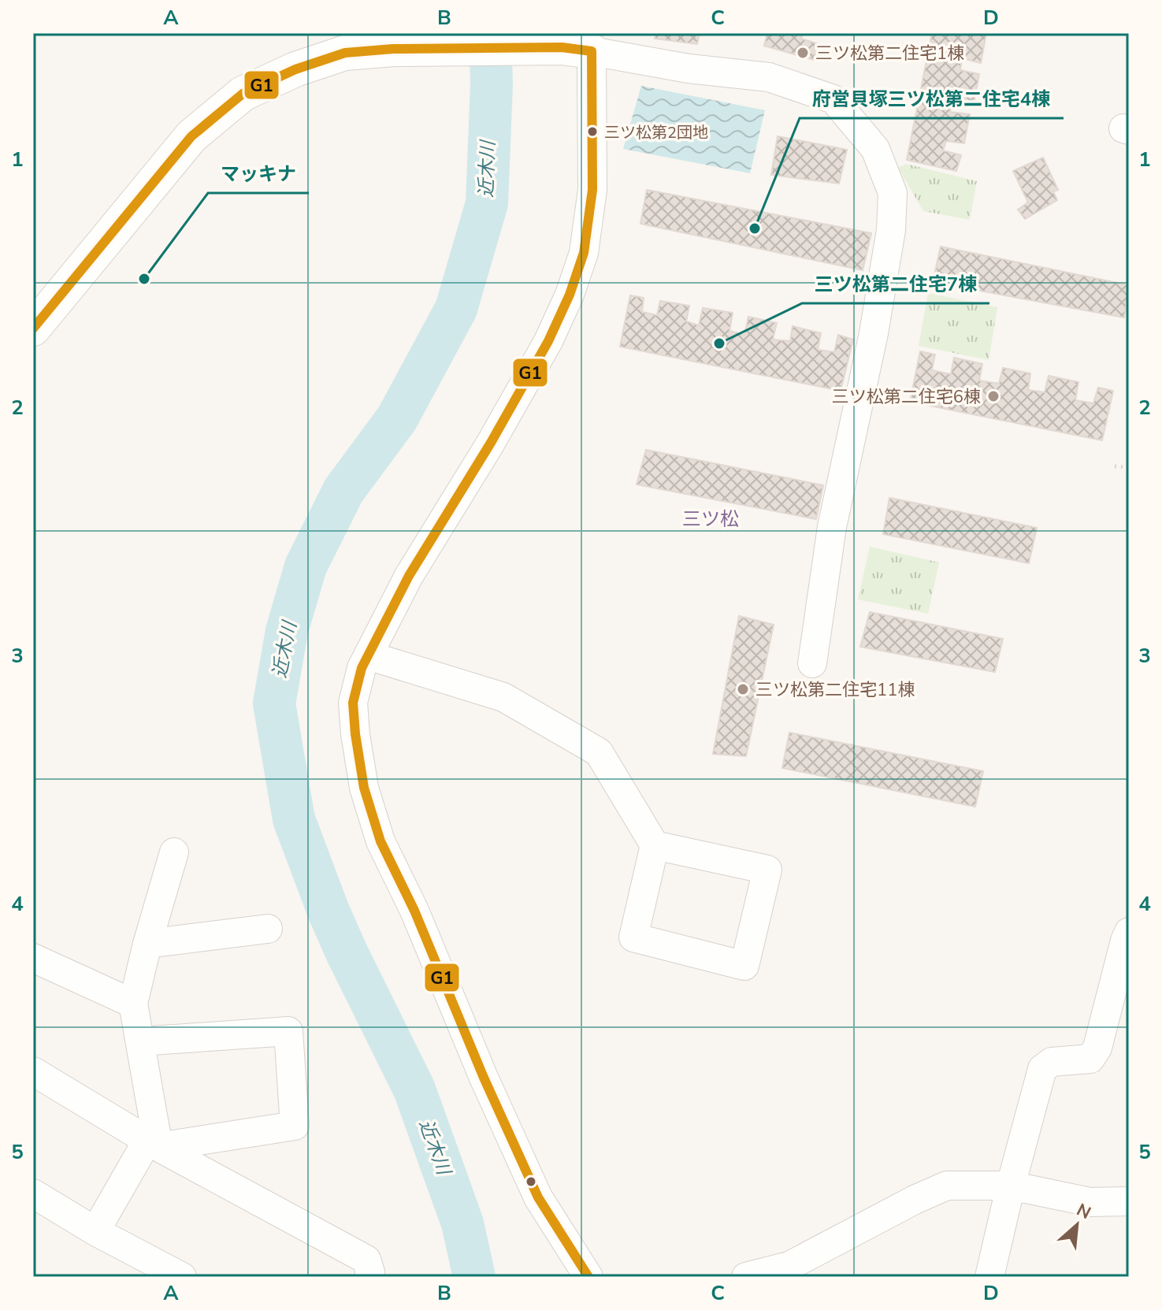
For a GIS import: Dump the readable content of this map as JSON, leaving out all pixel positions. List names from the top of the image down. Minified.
{"districts":["三ツ松"],"water":["近木川"],"places":["三ツ松第二住宅1棟","三ツ松第2団地","府営貝塚三ツ松第二住宅4棟","マッキナ","三ツ松第二住宅7棟","三ツ松第二住宅6棟","三ツ松第二住宅11棟"],"lines":["transit line G1"],"north":"top right","grid":{"columns":["A","B","C","D"],"rows":["1","2","3","4","5"]}}
